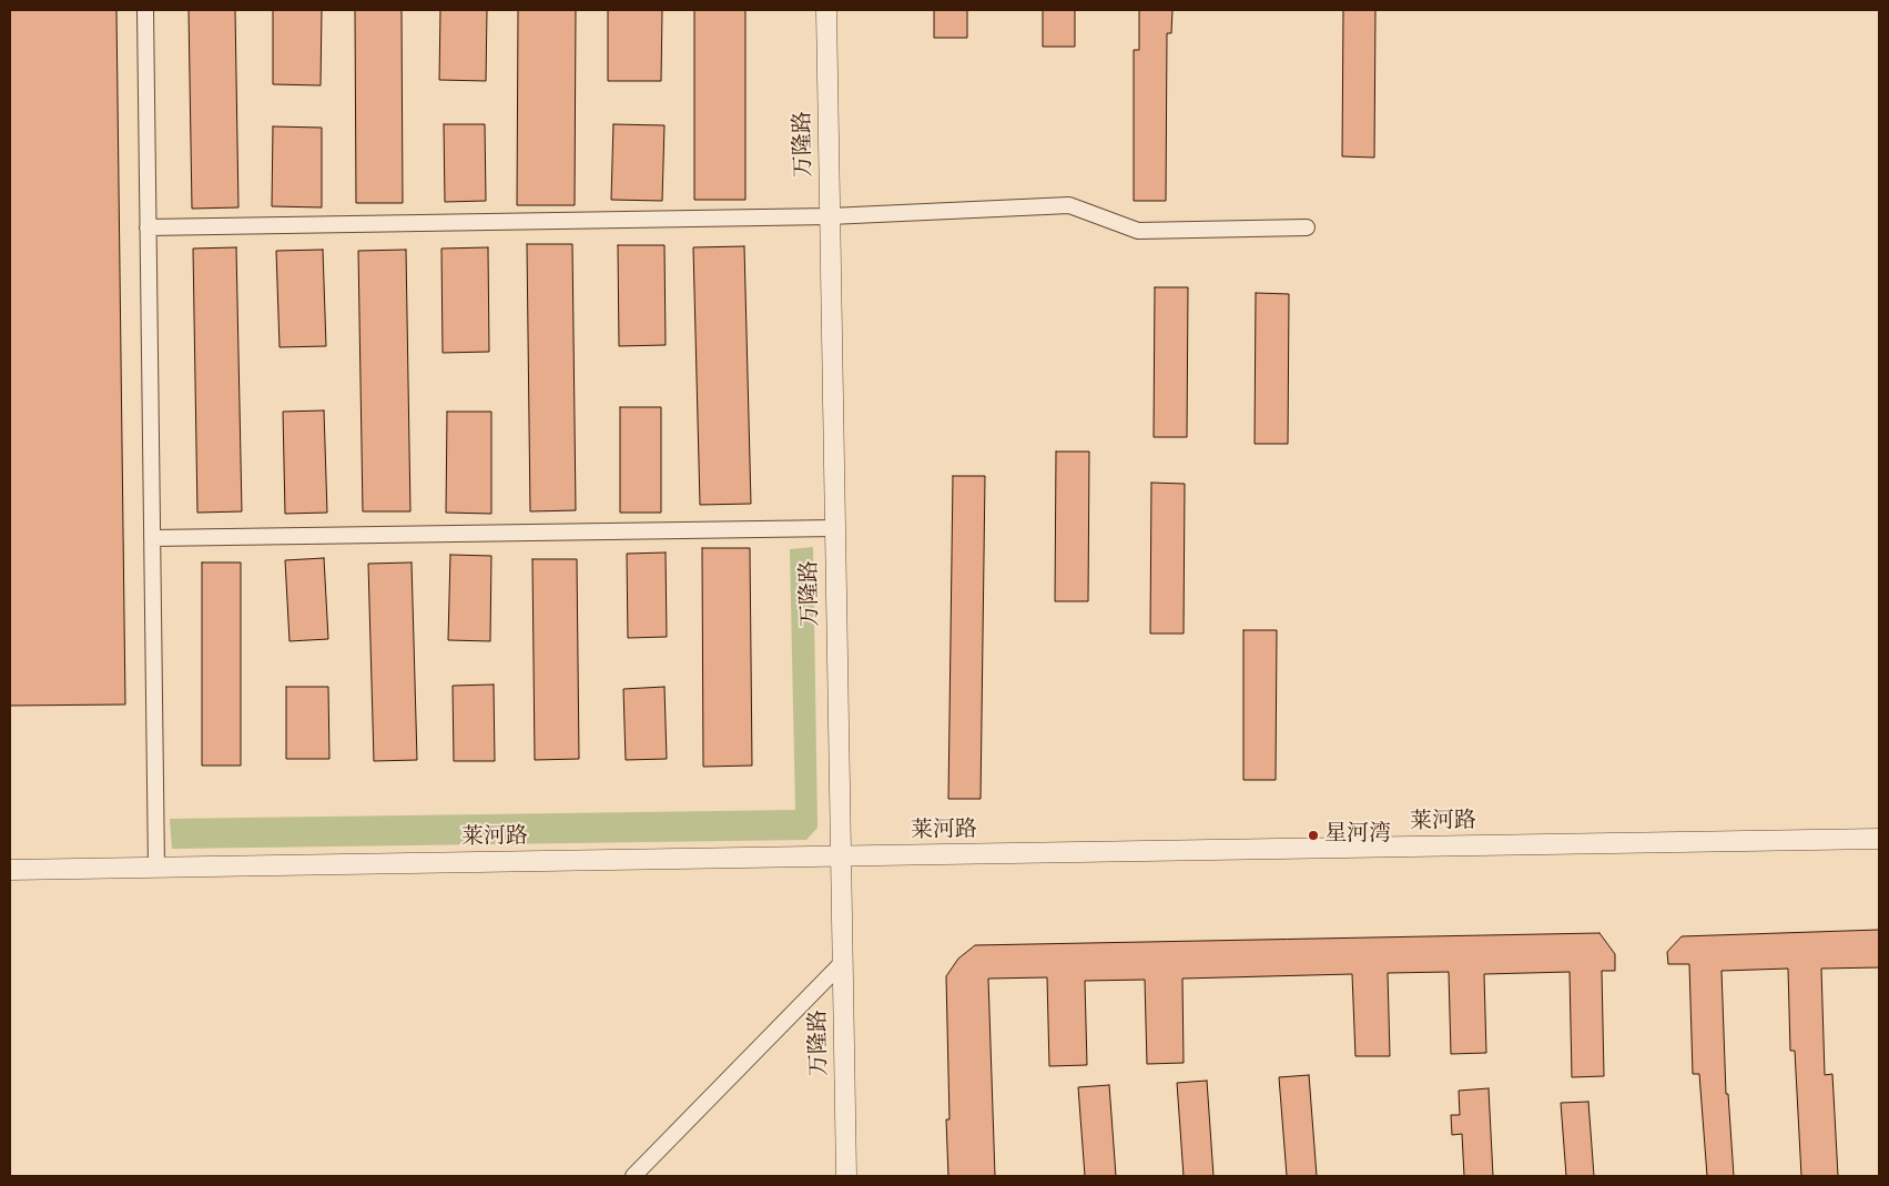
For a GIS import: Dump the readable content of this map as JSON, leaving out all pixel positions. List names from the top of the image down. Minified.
{"streets":{"street":["万隆路","莱河路"]},"crossings":[["万隆路","莱河路"]],"places":["星河湾"]}
